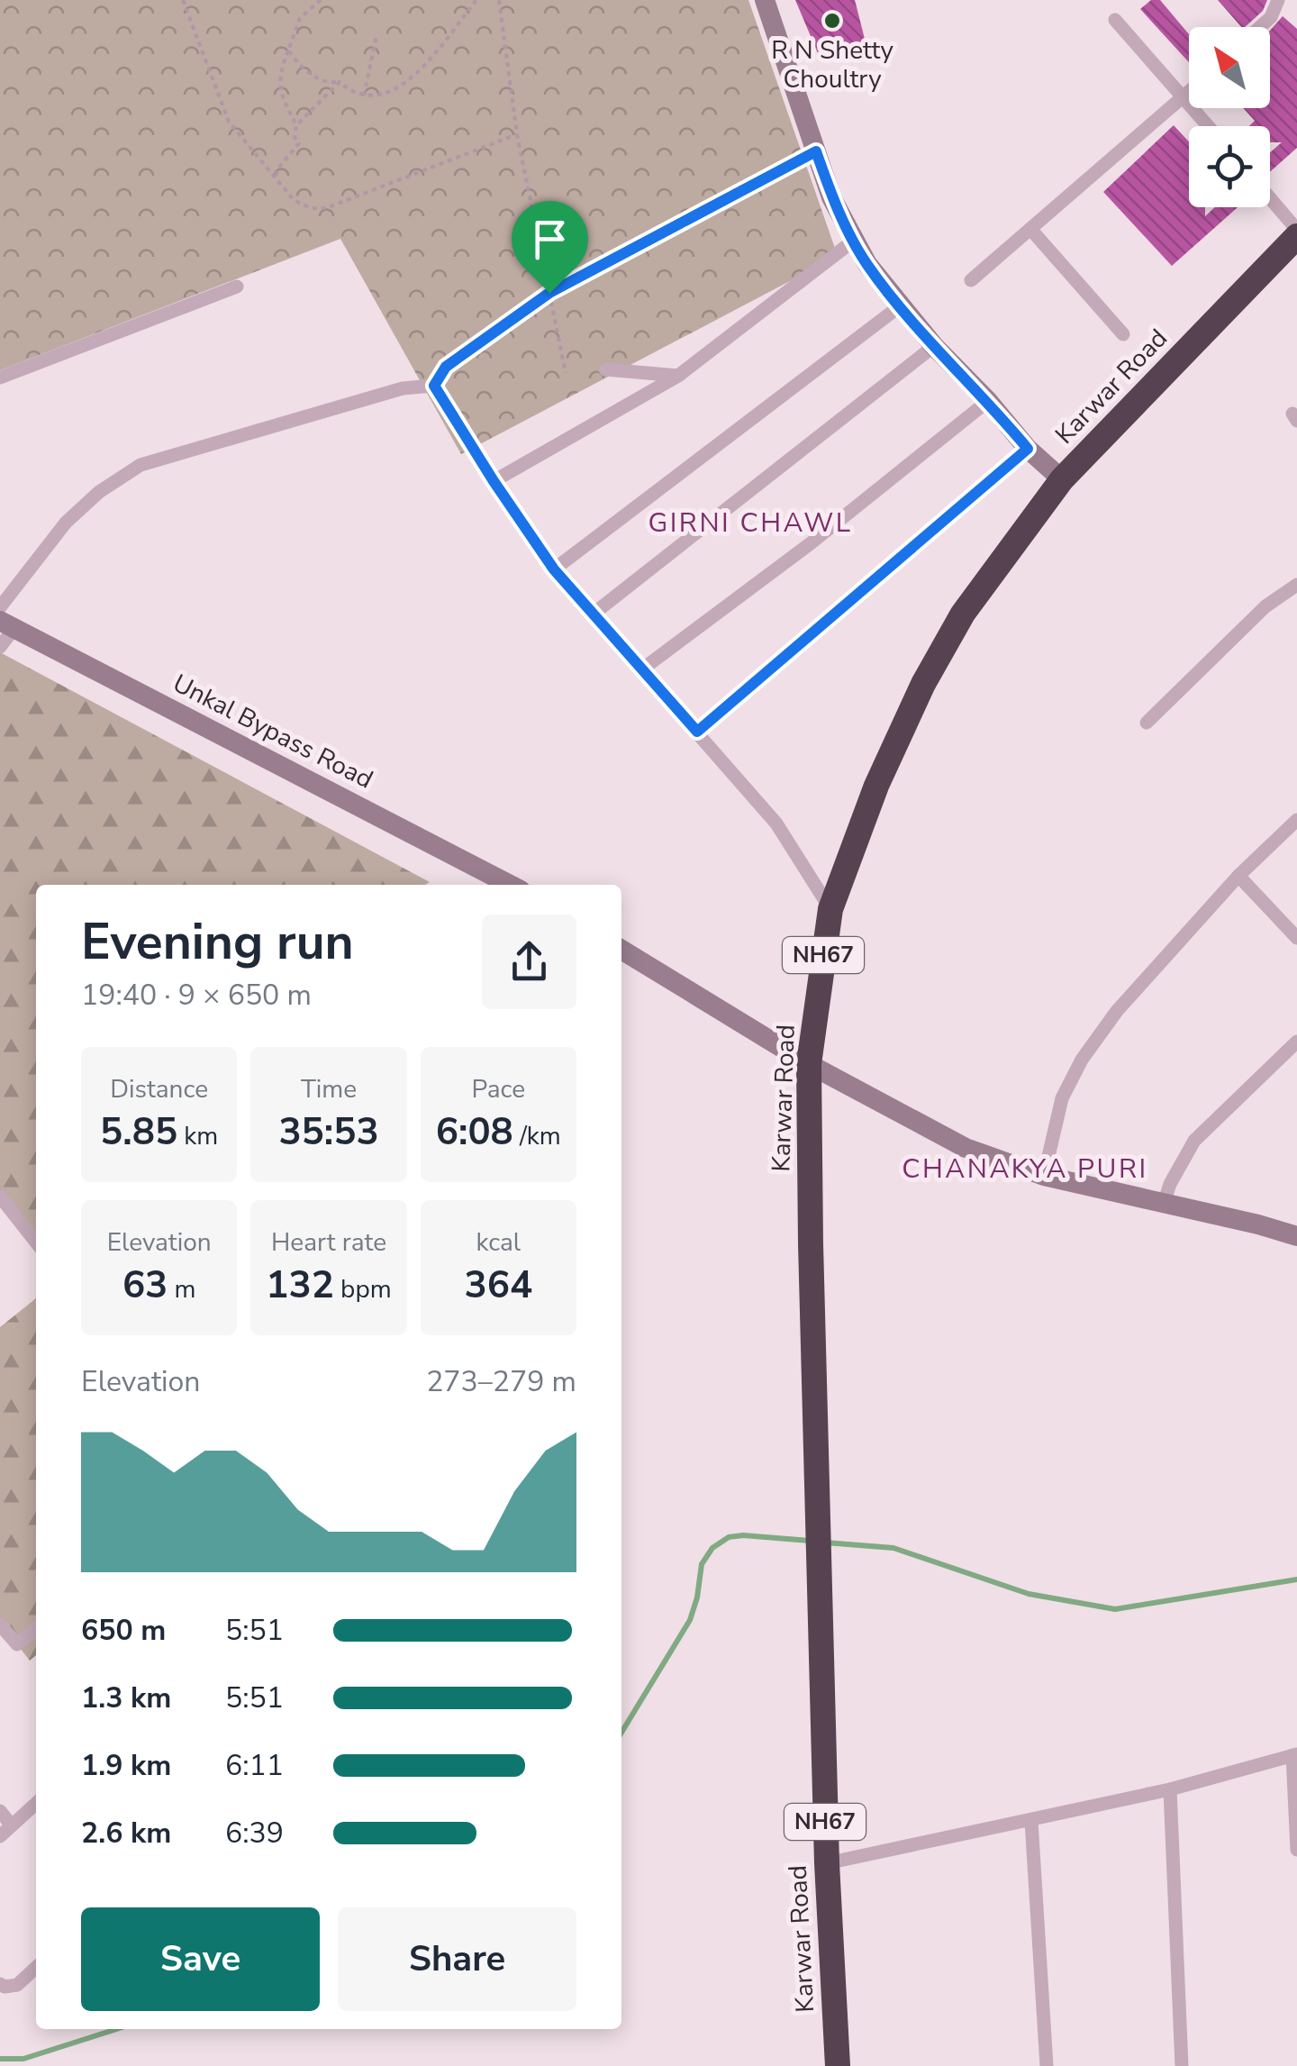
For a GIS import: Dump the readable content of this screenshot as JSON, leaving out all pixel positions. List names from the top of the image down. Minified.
{"streets":{"highway":["Karwar Road","NH67"],"main road":["Unkal Bypass Road"]},"districts":["GIRNI CHAWL","CHANAKYA PURI"],"places":["R N Shetty Choultry"],"north":"top left","page":{"heading":["Evening run","19:40 · 9 × 650 m"],"stats":[["Distance","5.85 km"],["Time","35:53"],["Pace","6:08 /km"],["Elevation","63 m"],["Heart rate","132 bpm"],["kcal","364"]],"chart":["Elevation","273–279 m"],"list":[{"name":"650 m","note":"5:51"},{"name":"1.3 km","note":"5:51"},{"name":"1.9 km","note":"6:11"},{"name":"2.6 km","note":"6:39"}],"buttons":["Save","Share"]}}
